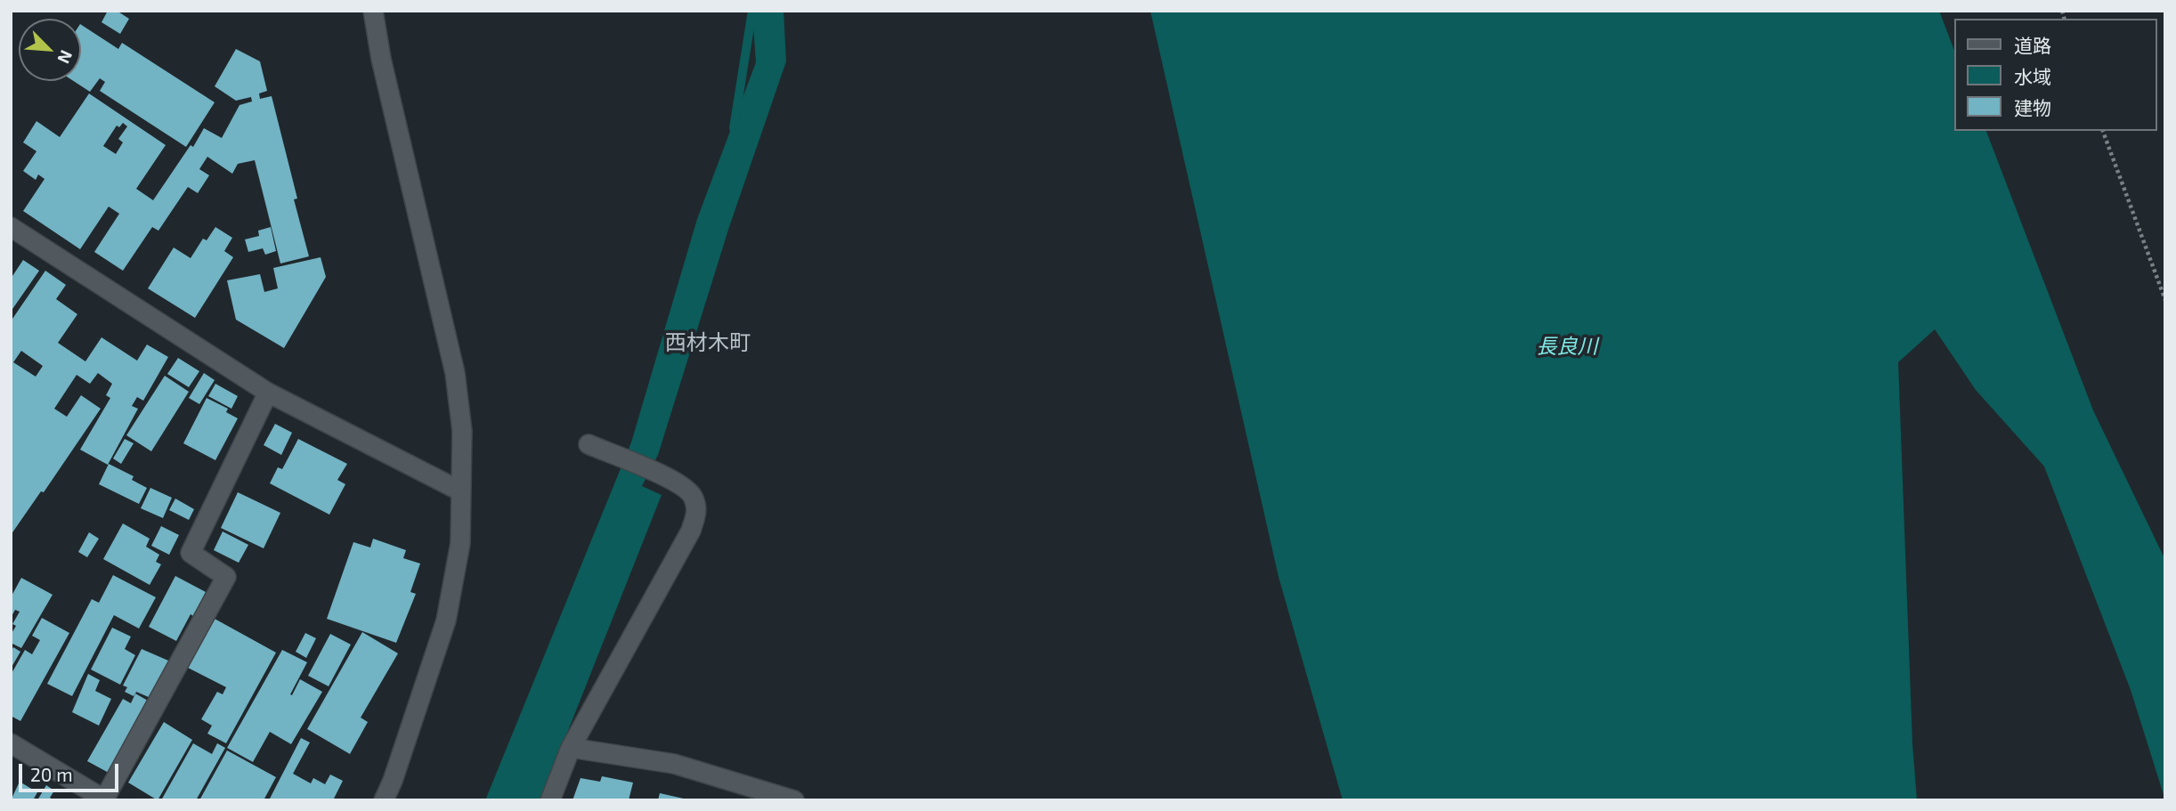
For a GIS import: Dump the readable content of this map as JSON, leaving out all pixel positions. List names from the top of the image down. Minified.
{"districts":["西材木町"],"water":["長良川"],"legend":["道路","水域","建物"],"scale_bar":"20 m","north":"bottom right"}
